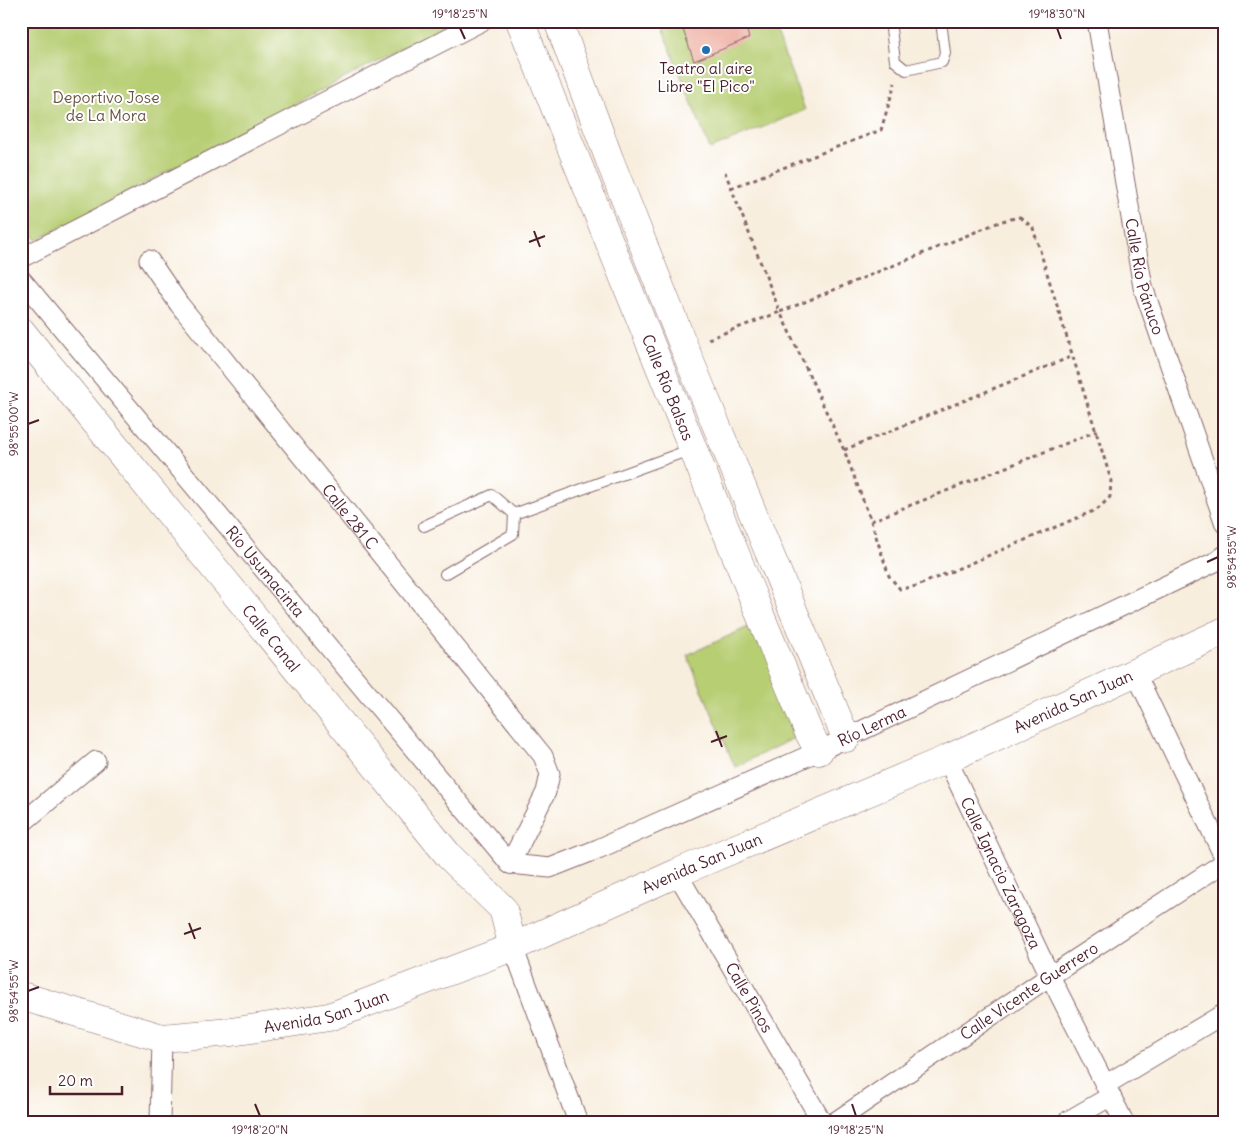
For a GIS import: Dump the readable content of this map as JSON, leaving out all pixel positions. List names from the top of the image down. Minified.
{"streets":{"street":["Calle Río Pánuco","Calle Río Balsas","Calle 281 C","Río Usumacinta","Calle Canal","Avenida San Juan","Río Lerma","Calle Ignacio Zaragoza","Calle Vicente Guerrero","Calle Pinos"]},"crossings":[["Calle Río Balsas","Río Lerma"],["Calle 281 C","Río Usumacinta"],["Calle 281 C","Río Lerma"],["Río Usumacinta","Río Lerma"],["Calle Canal","Avenida San Juan"],["Avenida San Juan","Calle Ignacio Zaragoza"],["Avenida San Juan","Calle Pinos"],["Calle Ignacio Zaragoza","Calle Vicente Guerrero"]],"parks":["Deportivo Jose de La Mora"],"places":["Teatro al aire Libre \"El Pico\""],"scale_bar":"20 m","coordinates":["19°18'25\"N","19°18'30\"N","98°55'00\"W","98°54'55\"W","19°18'20\"N"]}
